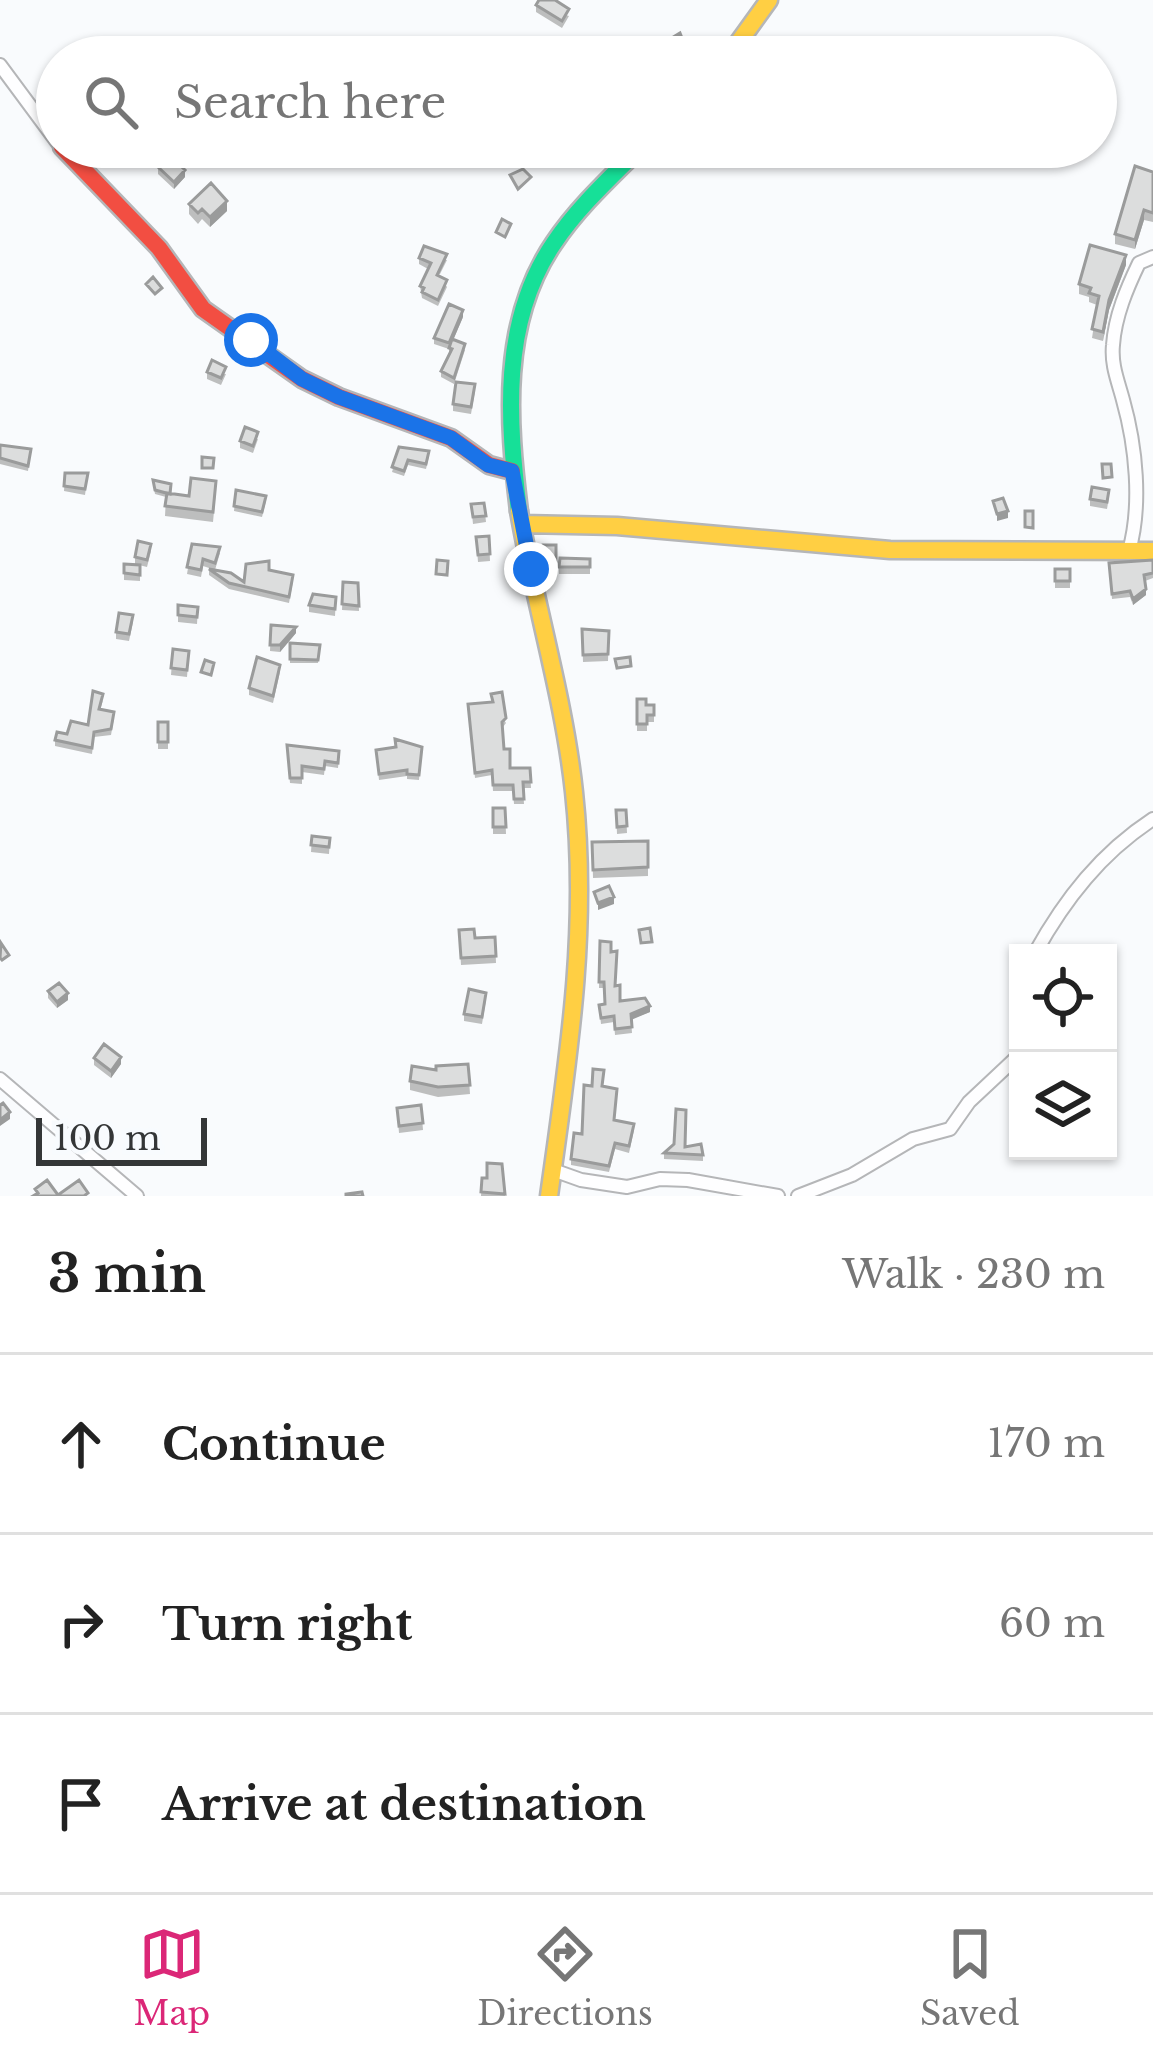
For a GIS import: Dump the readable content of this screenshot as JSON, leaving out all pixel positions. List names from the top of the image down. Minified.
{"scale_bar":"100 m","page":{"search":"Search here","scale":"100 m","heading":["3 min","Walk · 230 m"],"list":[["Continue","170 m"],["Turn right","60 m"],"Arrive at destination"],"nav":["Map","Directions","Saved"]}}
